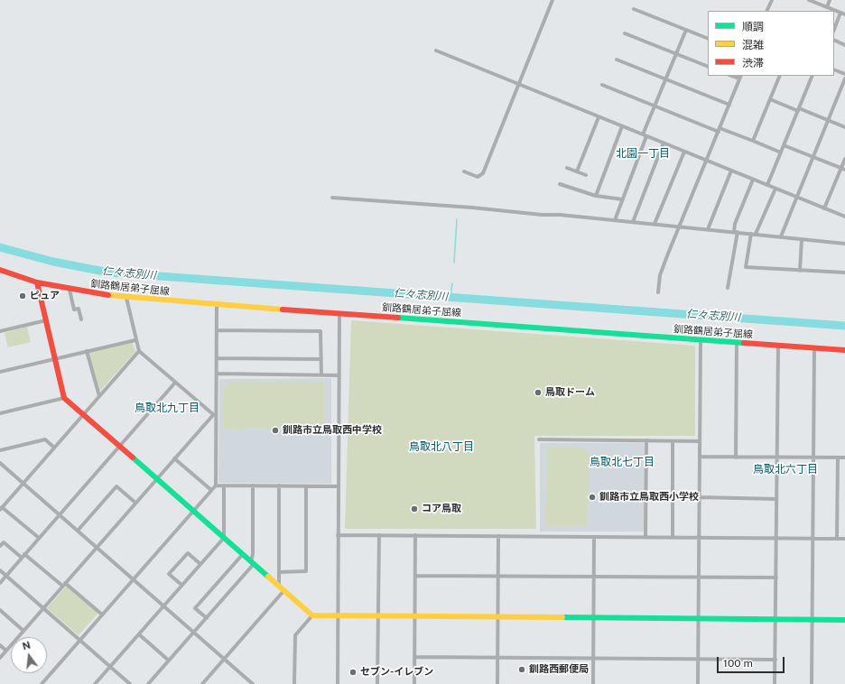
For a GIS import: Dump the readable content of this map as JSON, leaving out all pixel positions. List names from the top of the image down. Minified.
{"streets":{"street":["釧路鶴居弟子屈線"]},"districts":["北園一丁目","鳥取北九丁目","鳥取北八丁目","鳥取北七丁目","鳥取北六丁目"],"water":["仁々志別川"],"places":["ピュア","鳥取ドーム","釧路市立鳥取西中学校","釧路市立鳥取西小学校","コア鳥取","釧路西郵便局","セブン-イレブン"],"legend":["順調","混雑","渋滞"],"scale_bar":"100 m","north":"top"}
